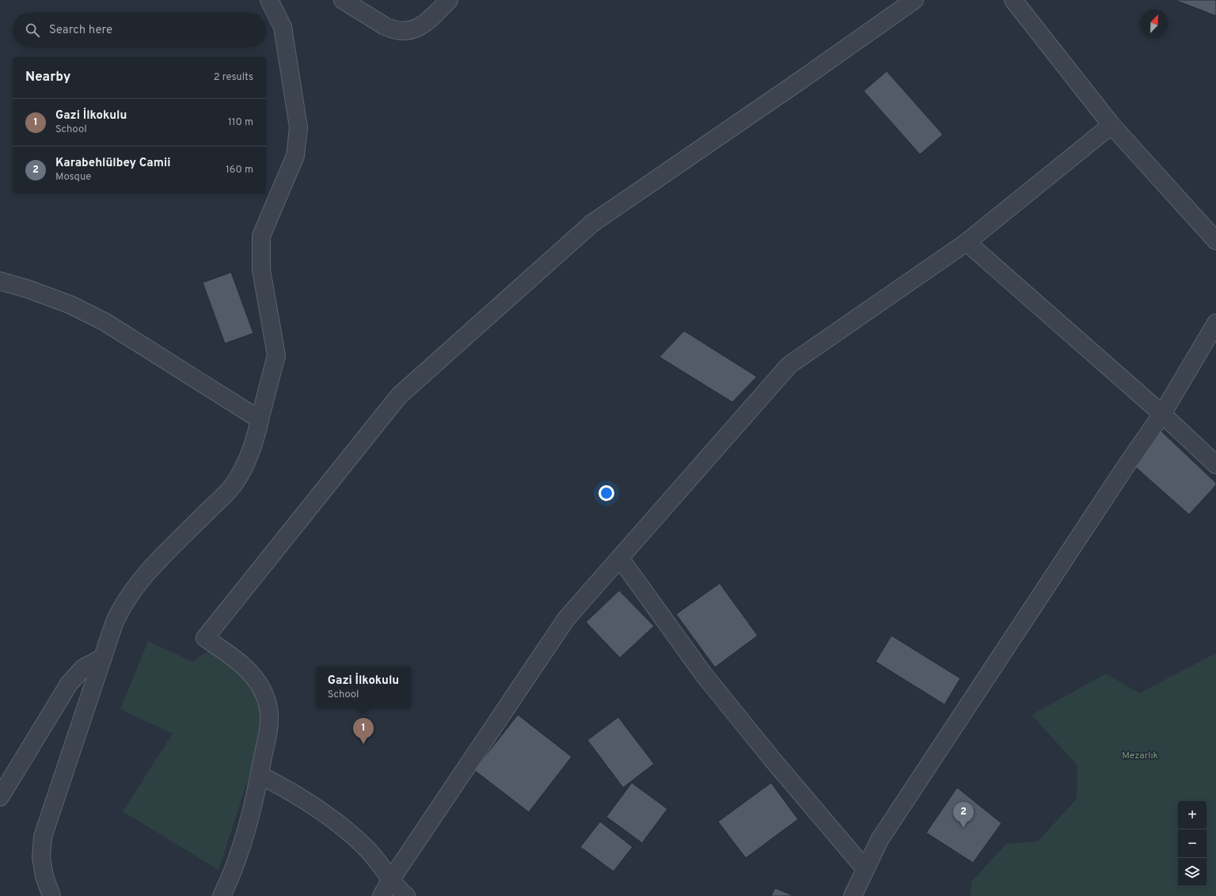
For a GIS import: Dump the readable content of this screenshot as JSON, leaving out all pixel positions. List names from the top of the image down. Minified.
{"parks":["Mezarlık"],"north":"top right","page":{"search":"Search here","heading":["Nearby","2 results"],"list":[{"mark":"1","name":"Gazi İlkokulu","note":"School","value":"110 m"},{"mark":"2","name":"Karabehlülbey Camii","note":"Mosque","value":"160 m"}],"popup":["Gazi İlkokulu","School"],"pins":["1","2"],"map_buttons":["+","−"]}}
